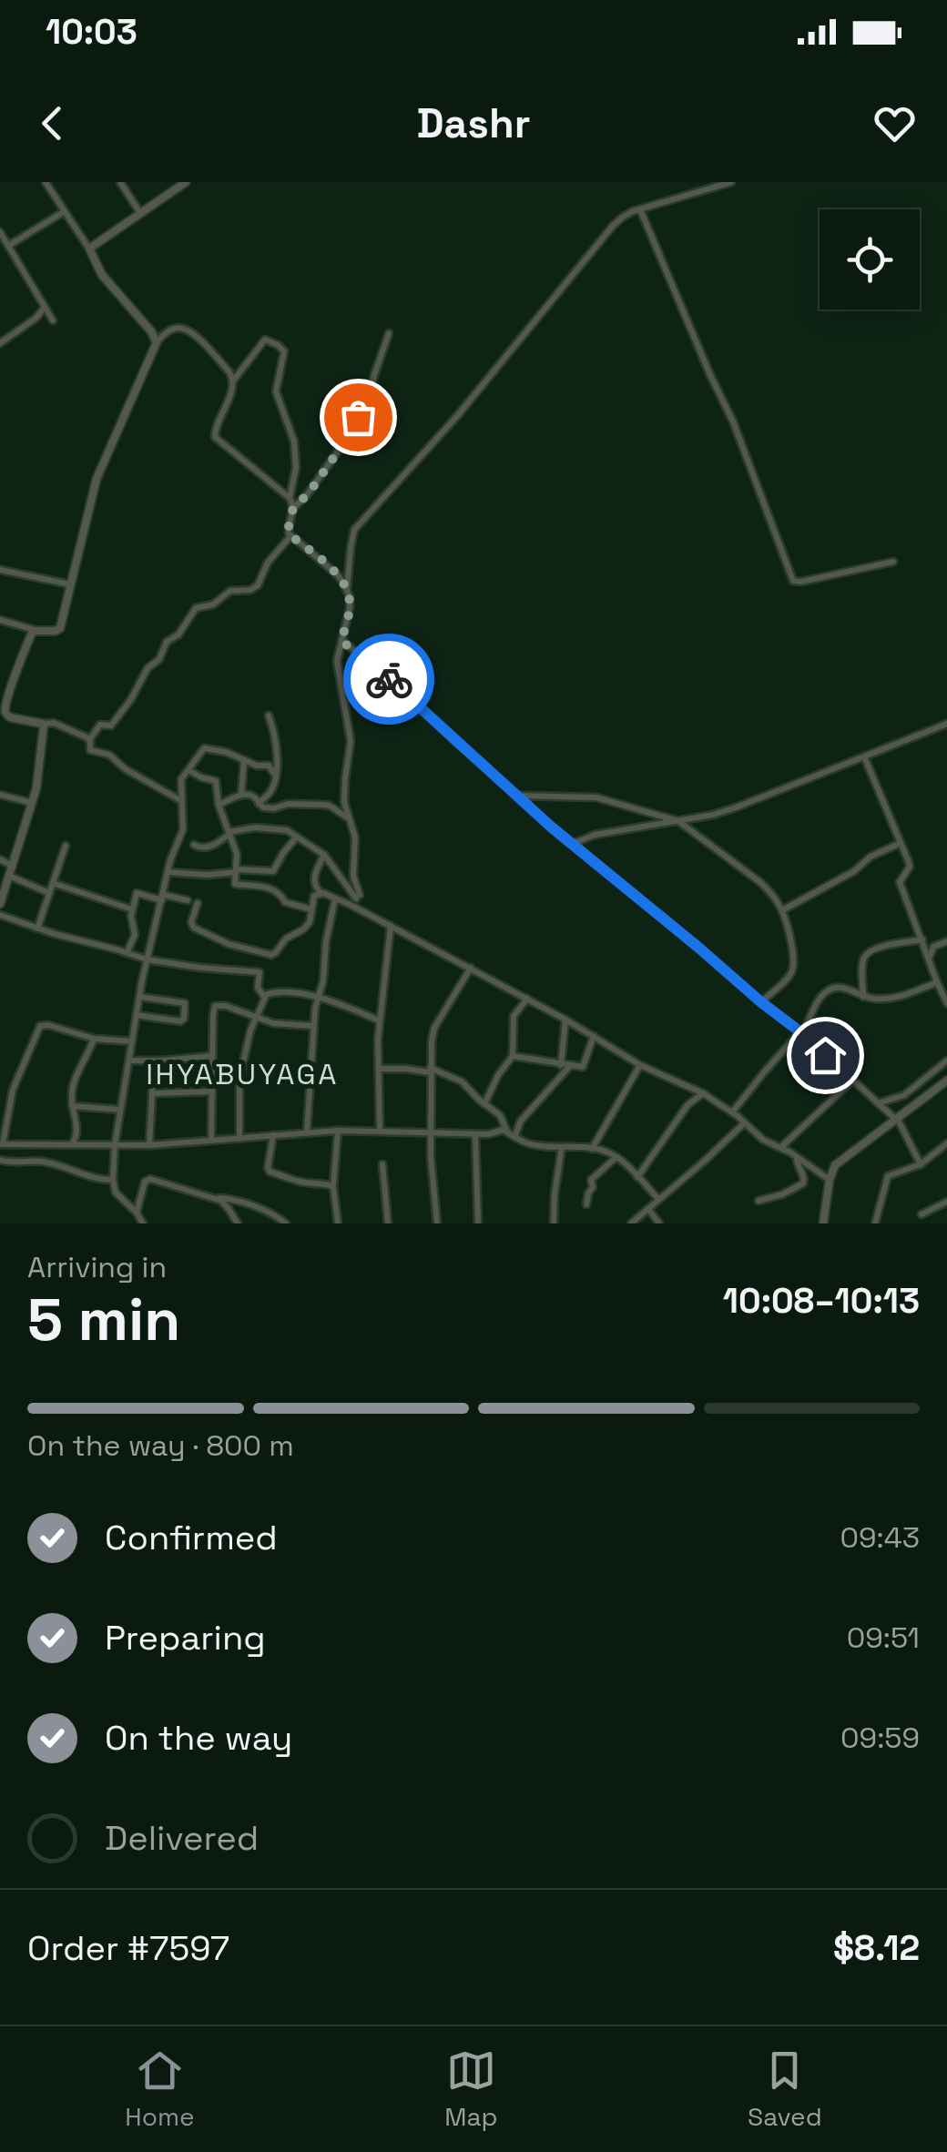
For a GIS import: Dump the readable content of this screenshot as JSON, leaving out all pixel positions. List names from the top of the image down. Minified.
{"districts":["IHYABUYAGA"],"page":{"status":"10:03","header":"Dashr","heading":["5 min","Arriving in","10:08–10:13"],"panel":["Order #7597","$8.12"],"bar":"On the way · 800 m","list":[["Confirmed","09:43"],["Preparing","09:51"],["On the way","09:59"],"Delivered"],"tabs":["Home","Map","Saved"]}}
